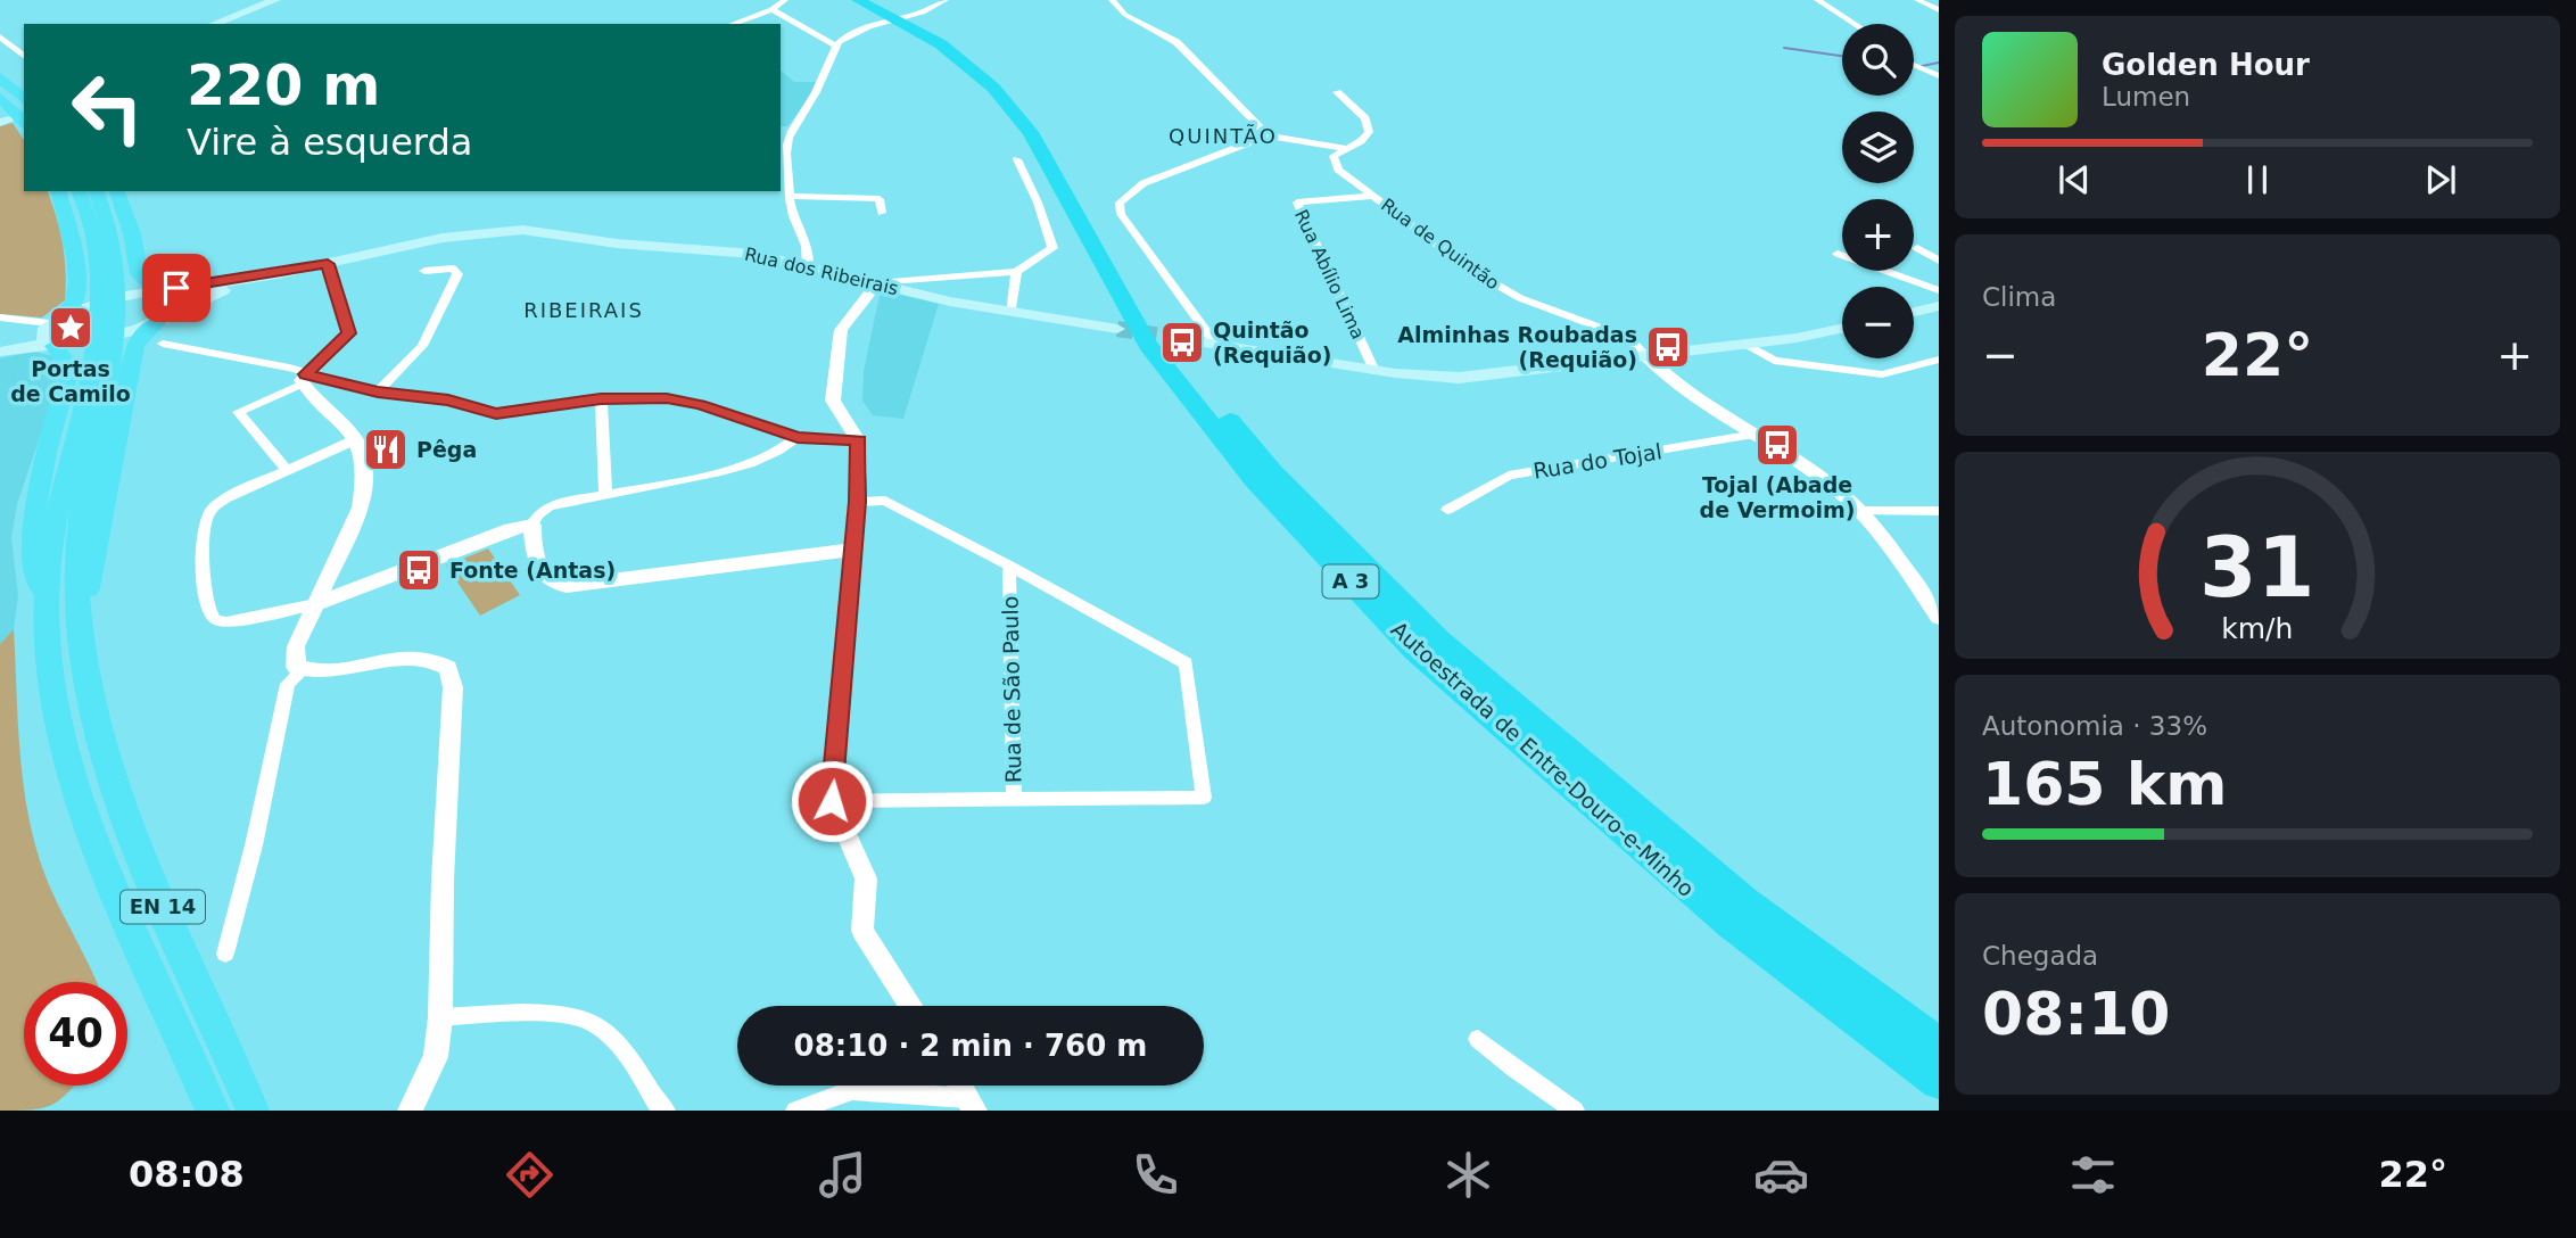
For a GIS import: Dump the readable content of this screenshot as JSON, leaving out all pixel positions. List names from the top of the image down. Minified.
{"streets":{"highway":["A 3","Autoestrada de Entre-Douro-e-Minho","EN 14"],"main road":["Rua dos Ribeirais"],"street":["Rua de Quintão","Rua Abílio Lima","Rua do Tojal","Rua de São Paulo"]},"crossings":[["Rua de Quintão","Rua Abílio Lima"]],"districts":["QUINTÃO","RIBEIRAIS"],"places":{"place":["Portas de Camilo"],"bus stop":["Quintão (Requião)","Alminhas Roubadas (Requião)","Tojal (Abade de Vermoim)","Fonte (Antas)"],"restaurant":["Pêga"]},"page":{"map_buttons":["+","−"],"turn":["220 m","Vire à esquerda"],"song":["Golden Hour","Lumen"],"tile":["Clima",["Autonomia · 33%","165 km"],["Chegada","08:10"]],"heat":["−","22°","+"],"limit":"40","trip":"08:10 · 2 min · 760 m","tabs":["08:08","22°"],"gauge":["31","km/h"]}}
